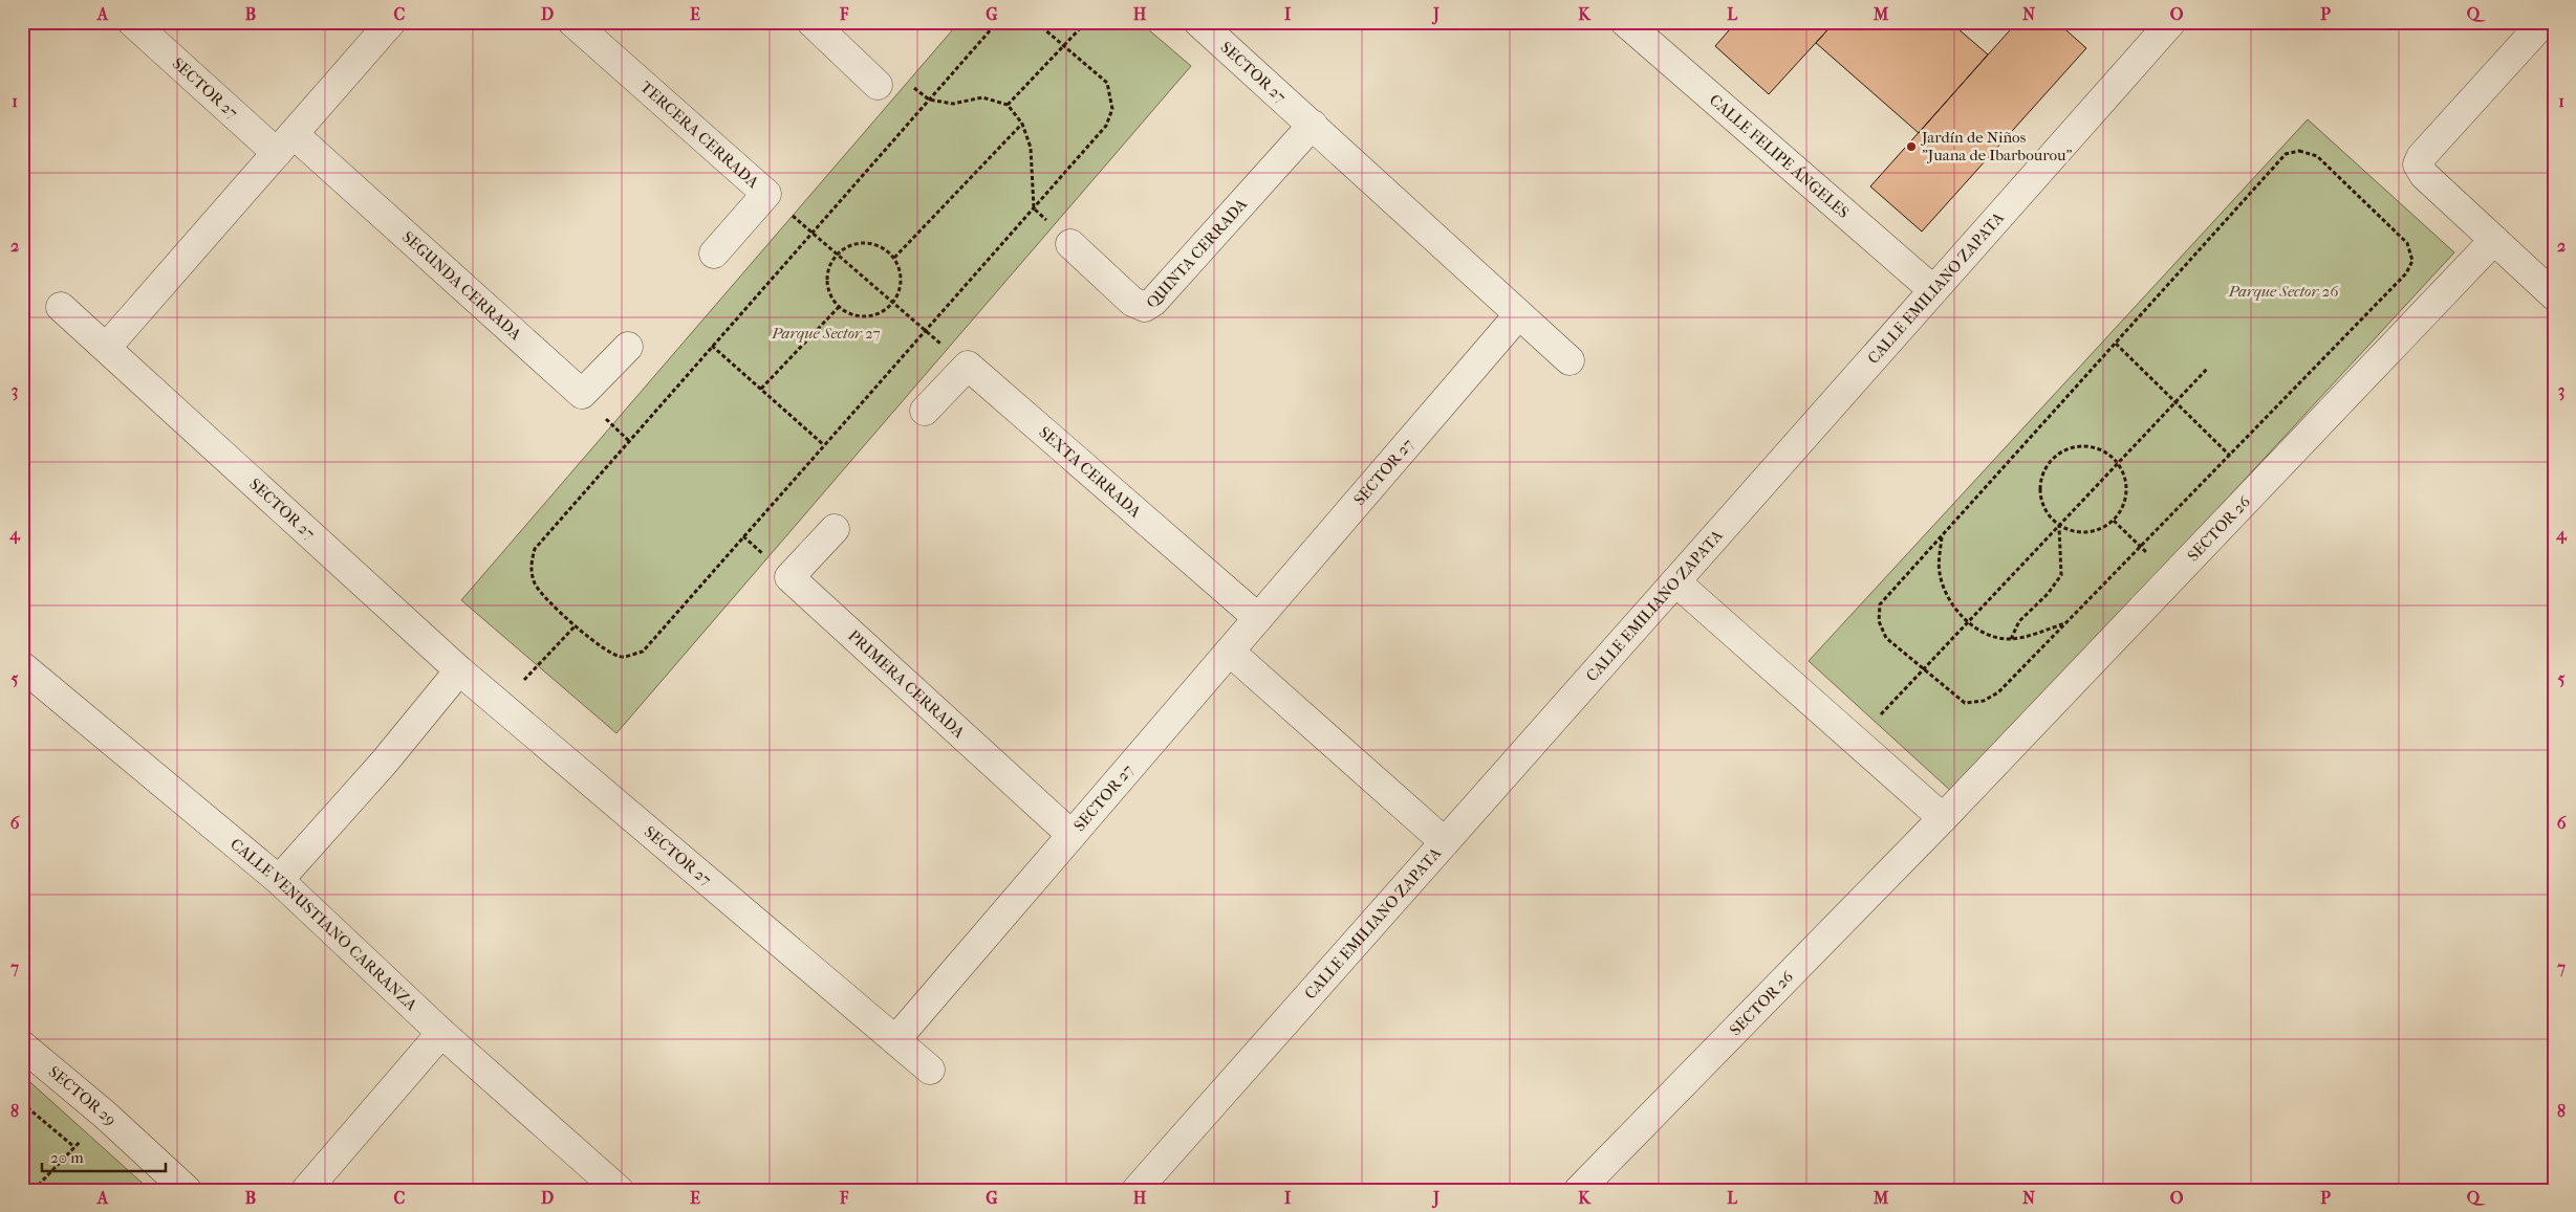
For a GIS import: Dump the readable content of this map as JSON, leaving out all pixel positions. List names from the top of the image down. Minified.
{"streets":{"street":["SECTOR 27","TERCERA CERRADA","CALLE FELIPE ÁNGELES","QUINTA CERRADA","SEGUNDA CERRADA","CALLE EMILIANO ZAPATA","SEXTA CERRADA","SECTOR 26","PRIMERA CERRADA","CALLE VENUSTIANO CARRANZA","SECTOR 29"]},"crossings":[["SECTOR 27","QUINTA CERRADA"],["SECTOR 27","SEGUNDA CERRADA"],["SECTOR 27","SEXTA CERRADA"],["SECTOR 27","PRIMERA CERRADA"],["CALLE FELIPE ÁNGELES","CALLE EMILIANO ZAPATA"]],"parks":["Parque Sector 26","Parque Sector 27"],"places":["Jardín de Niños \"Juana de Ibarbourou\""],"scale_bar":"20 m","grid":{"columns":["A","B","C","D","E","F","G","H","I","J","K","L","M","N","O","P","Q"],"rows":["1","2","3","4","5","6","7","8"]}}
